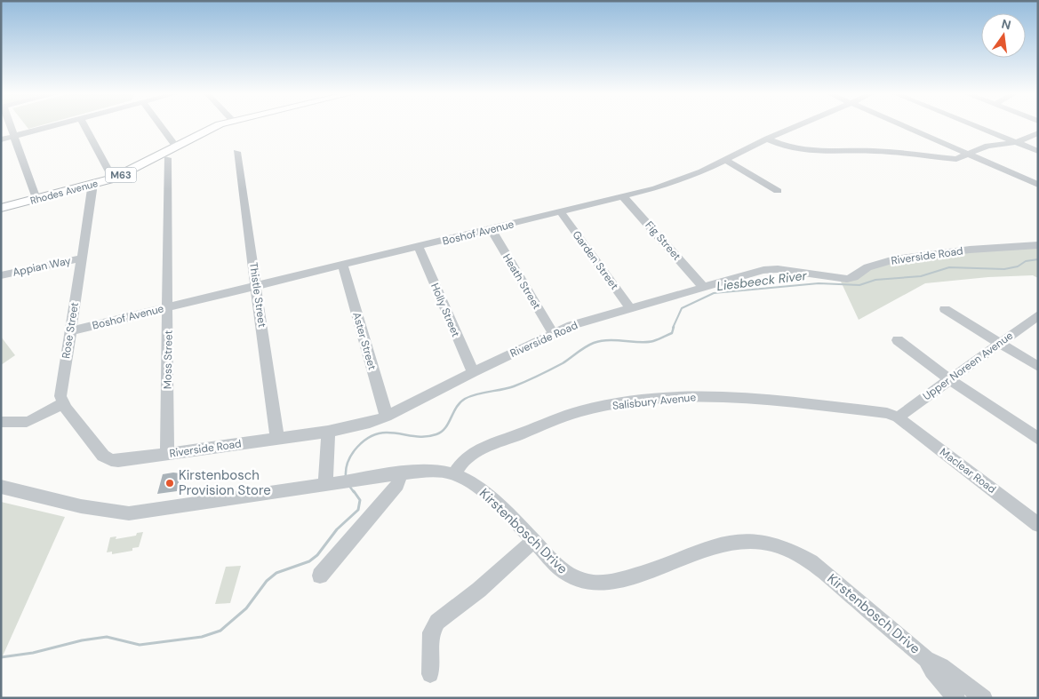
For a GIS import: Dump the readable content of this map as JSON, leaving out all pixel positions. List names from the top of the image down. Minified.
{"streets":{"main road":["M63","Rhodes Avenue"],"street":["Boshof Avenue","Fig Street","Riverside Road","Garden Street","Appian Way","Heath Street","Thistle Street","Holly Street","Rose Street","Aster Street","Moss Street","Upper Noreen Avenue","Salisbury Avenue","Maclear Road","Kirstenbosch Drive"]},"crossings":[["Rhodes Avenue","Rose Street"],["Boshof Avenue","Fig Street"],["Boshof Avenue","Garden Street"],["Boshof Avenue","Heath Street"],["Boshof Avenue","Thistle Street"],["Boshof Avenue","Holly Street"],["Boshof Avenue","Rose Street"],["Boshof Avenue","Aster Street"],["Boshof Avenue","Moss Street"],["Fig Street","Riverside Road"],["Riverside Road","Garden Street"],["Riverside Road","Heath Street"],["Riverside Road","Thistle Street"],["Riverside Road","Holly Street"],["Riverside Road","Rose Street"],["Riverside Road","Aster Street"],["Riverside Road","Moss Street"],["Appian Way","Rose Street"],["Upper Noreen Avenue","Salisbury Avenue"],["Upper Noreen Avenue","Maclear Road"],["Salisbury Avenue","Maclear Road"],["Salisbury Avenue","Kirstenbosch Drive"]],"water":["Liesbeeck River"],"places":["Kirstenbosch Provision Store"],"north":"top"}
